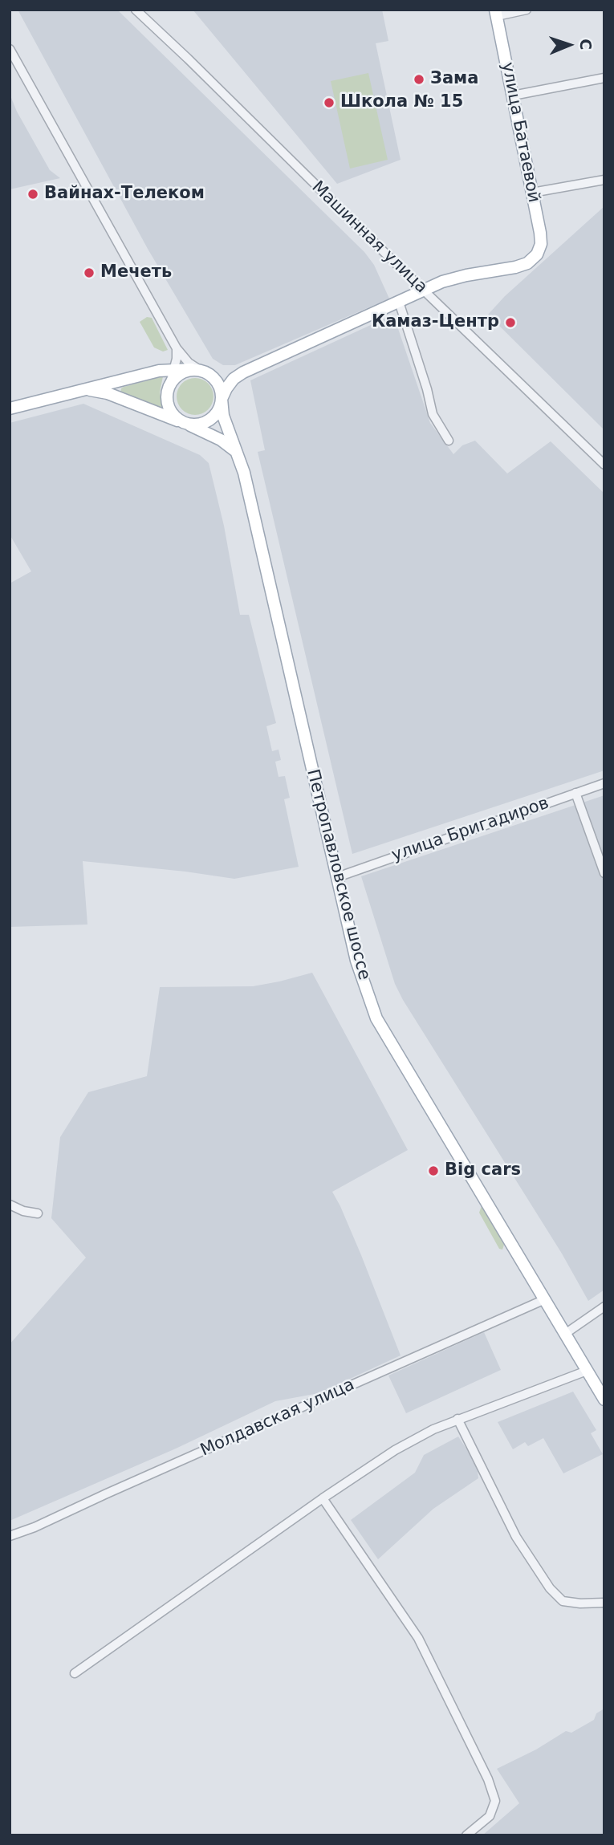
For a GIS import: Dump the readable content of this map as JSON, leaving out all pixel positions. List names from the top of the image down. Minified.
{"streets":{"main road":["улица Батаевой","Петропавловское шоссе"],"street":["Машинная улица","улица Бригадиров","Молдавская улица"]},"crossings":[["улица Батаевой","Машинная улица"],["улица Бригадиров","Петропавловское шоссе"],["Петропавловское шоссе","Молдавская улица"]],"places":["Зама","Школа № 15","Вайнах-Телеком","Мечеть","Камаз-Центр","Big cars"],"north":"right"}
